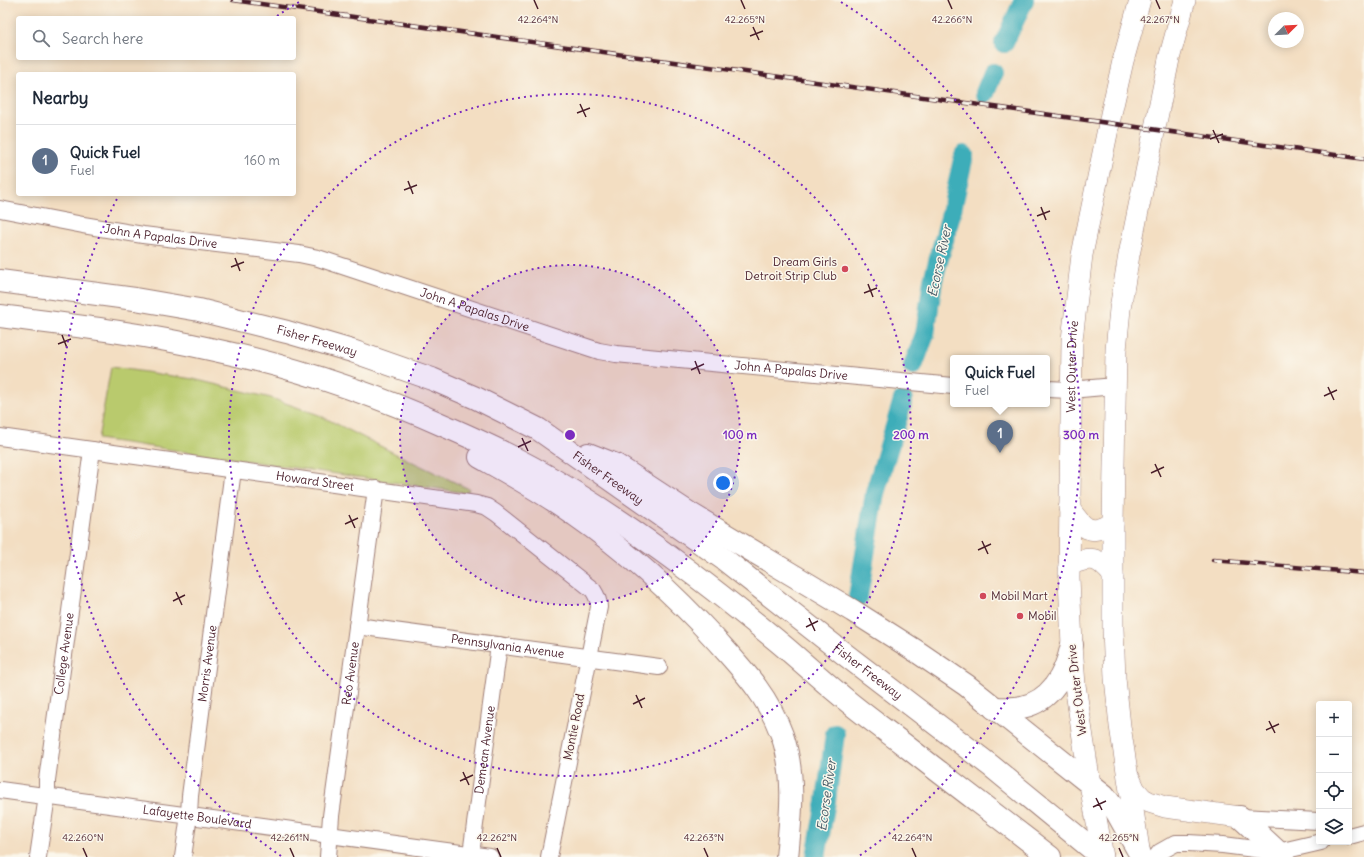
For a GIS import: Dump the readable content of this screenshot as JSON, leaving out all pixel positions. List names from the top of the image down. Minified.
{"streets":{"highway":["Fisher Freeway"],"main road":["West Outer Drive"],"street":["John A Papalas Drive","Howard Street","Pennsylvania Avenue","College Avenue","Morris Avenue","Reo Avenue","Montie Road","Demean Avenue","Lafayette Boulevard"]},"crossings":[["Fisher Freeway","West Outer Drive"],["Howard Street","College Avenue"],["Howard Street","Morris Avenue"],["Howard Street","Reo Avenue"],["Howard Street","Montie Road"],["Pennsylvania Avenue","Reo Avenue"],["Pennsylvania Avenue","Montie Road"],["Pennsylvania Avenue","Demean Avenue"],["College Avenue","Lafayette Boulevard"],["Morris Avenue","Lafayette Boulevard"],["Reo Avenue","Lafayette Boulevard"],["Demean Avenue","Lafayette Boulevard"]],"water":["Ecorse River"],"places":["Dream Girls Detroit Strip Club","Mobil Mart","Mobil"],"north":"top right","page":{"search":"Search here","heading":"Nearby","list":[{"mark":"1","name":"Quick Fuel","note":"Fuel","value":"160 m"}],"popup":["Quick Fuel","Fuel"],"pins":"1","map_buttons":["+","−"]},"coordinates":["42.264°N","42.265°N","42.266°N","42.267°N","42.260°N","42.261°N","42.262°N","42.263°N"],"rings":["100 m","200 m","300 m"]}
